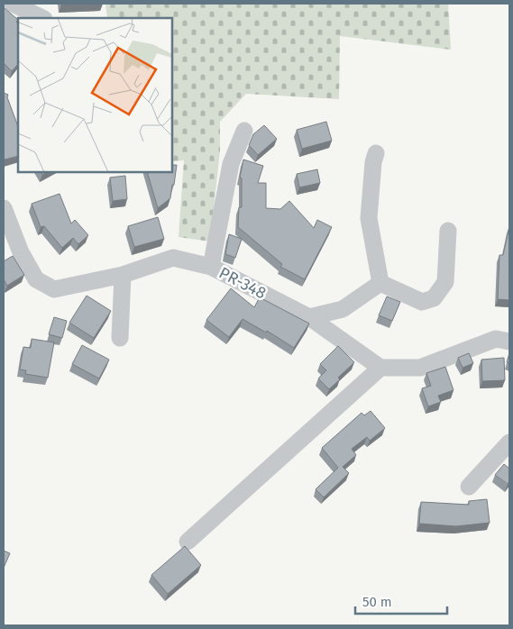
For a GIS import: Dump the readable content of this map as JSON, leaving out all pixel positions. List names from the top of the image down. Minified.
{"streets":{"street":["PR-348"]},"scale_bar":"50 m"}
